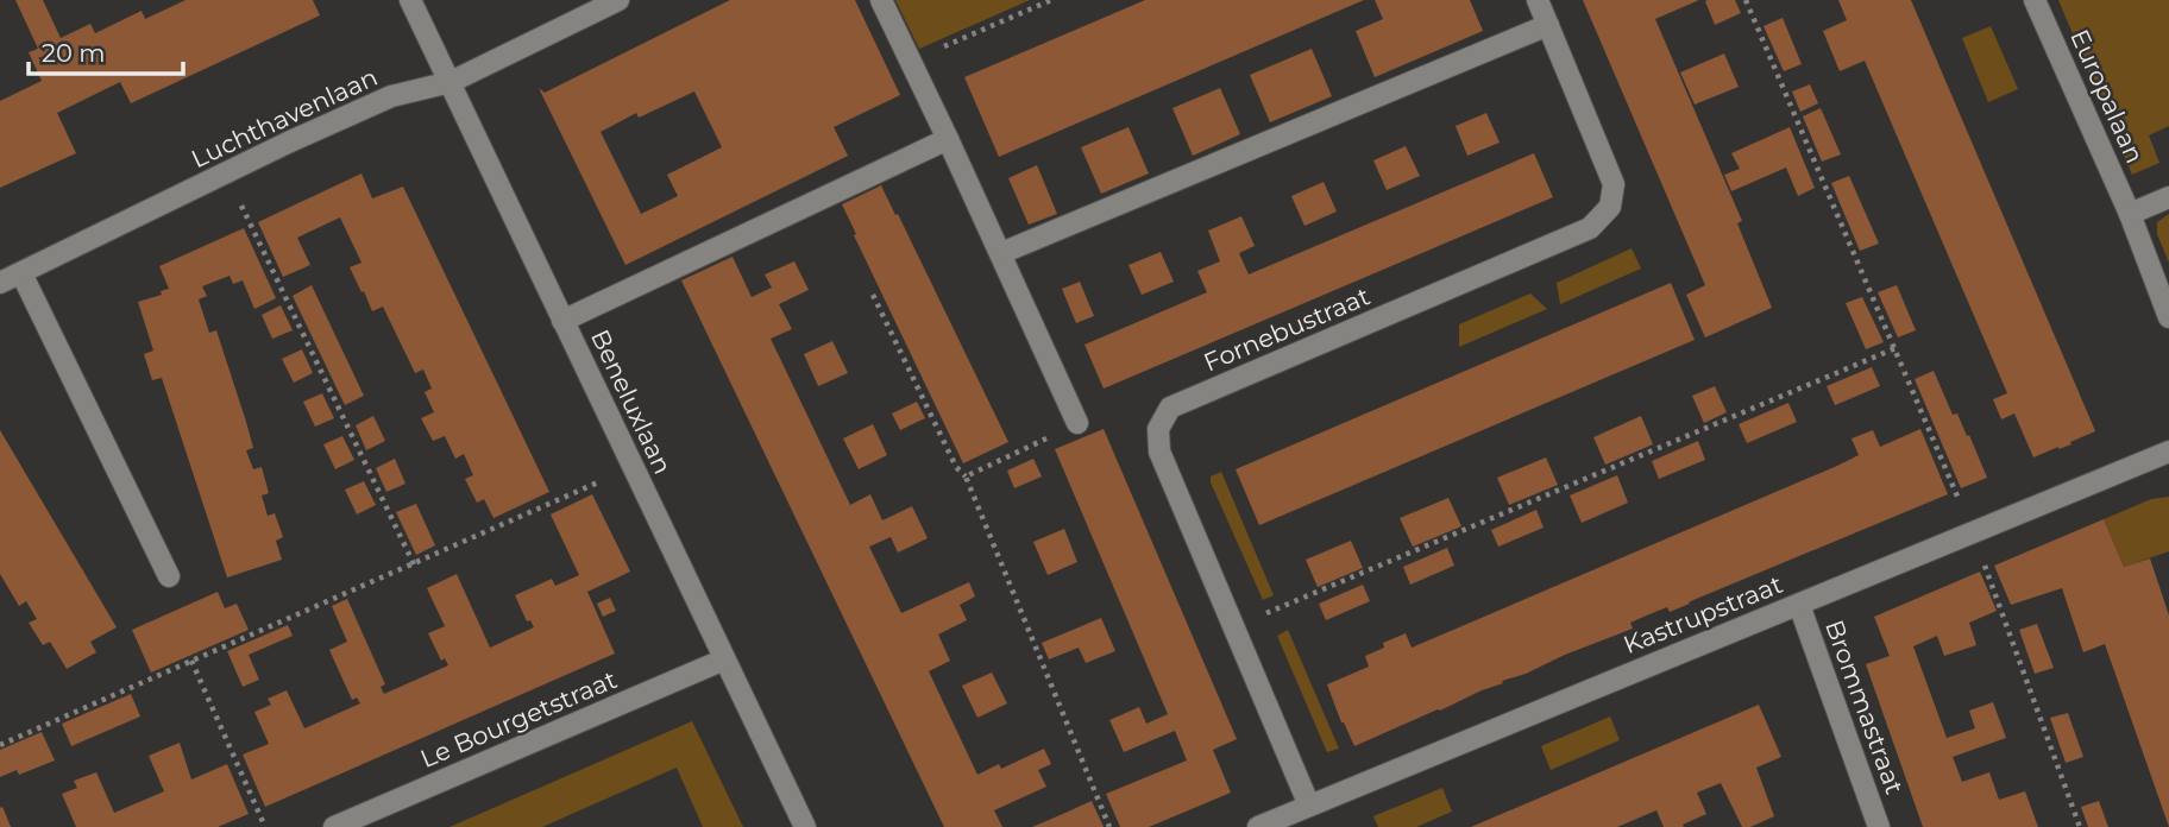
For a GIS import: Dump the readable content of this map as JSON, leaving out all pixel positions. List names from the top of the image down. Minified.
{"streets":{"street":["Europalaan","Luchthavenlaan","Fornebustraat","Beneluxlaan","Kastrupstraat","Brommastraat","Le Bourgetstraat"]},"crossings":[["Luchthavenlaan","Beneluxlaan"],["Fornebustraat","Kastrupstraat"],["Beneluxlaan","Le Bourgetstraat"],["Kastrupstraat","Brommastraat"]],"scale_bar":"20 m"}
